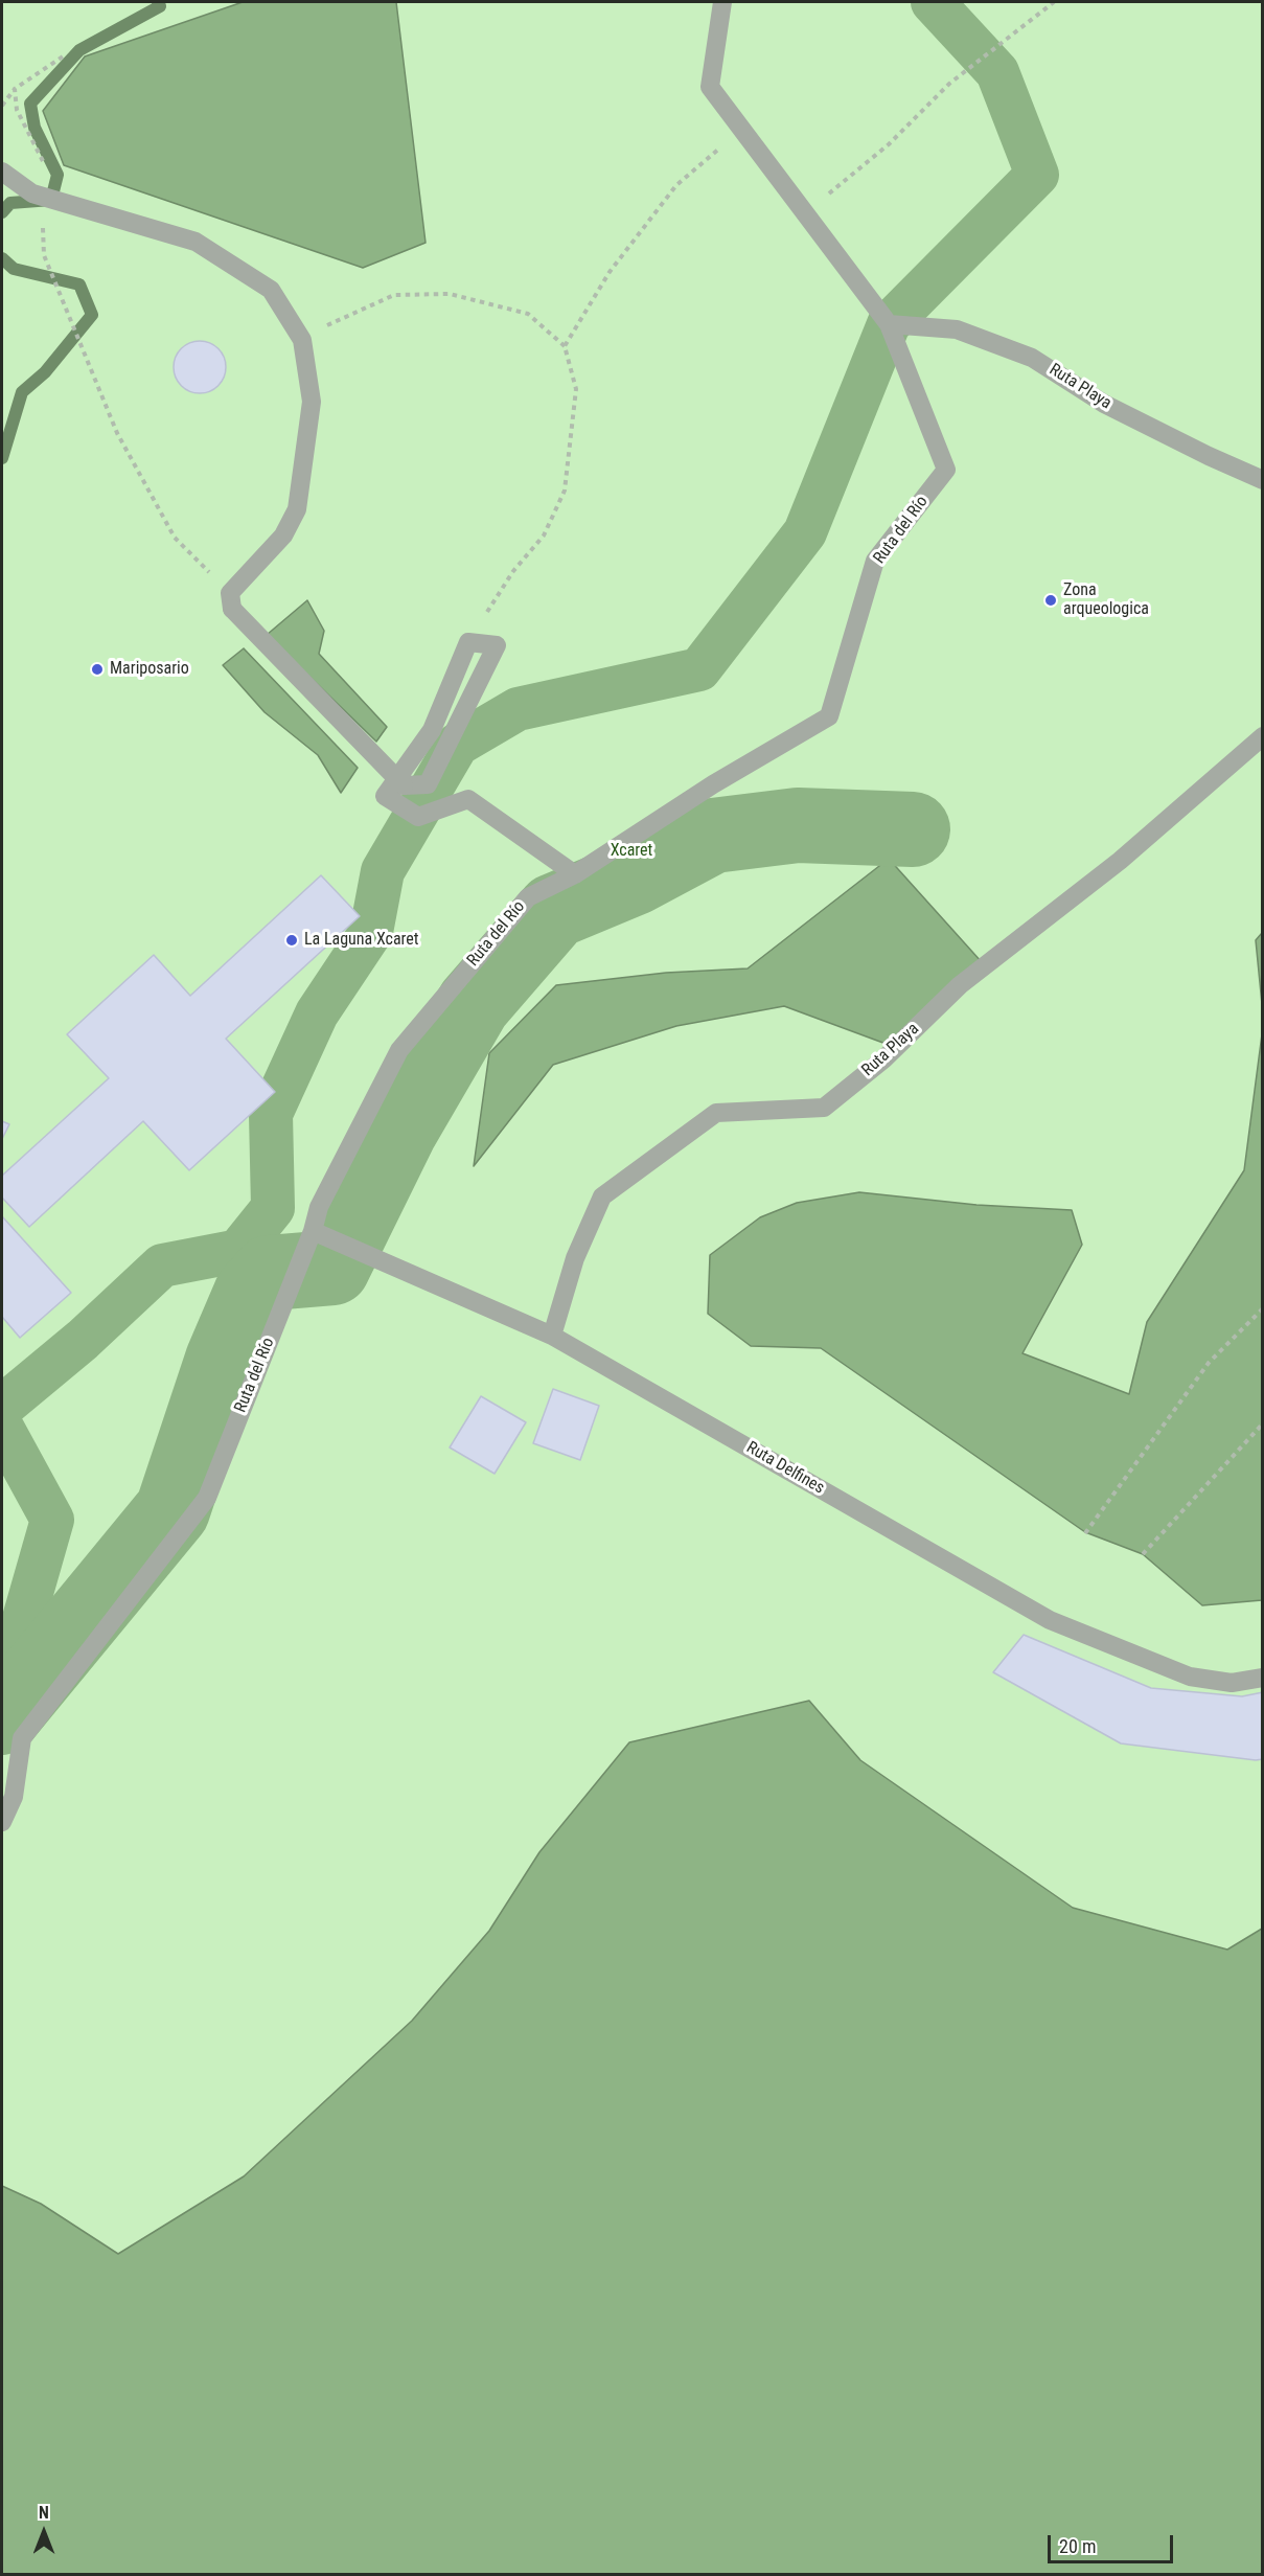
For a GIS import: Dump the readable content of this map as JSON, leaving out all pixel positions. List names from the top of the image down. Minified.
{"streets":{"street":["Ruta Playa","Ruta del Río","Ruta Delfines"]},"crossings":[["Ruta Playa","Ruta del Río"],["Ruta Playa","Ruta Delfines"],["Ruta del Río","Ruta Delfines"]],"parks":["Xcaret"],"places":["Zona arqueologica","Mariposario","La Laguna Xcaret"],"scale_bar":"20 m","north":"top"}
